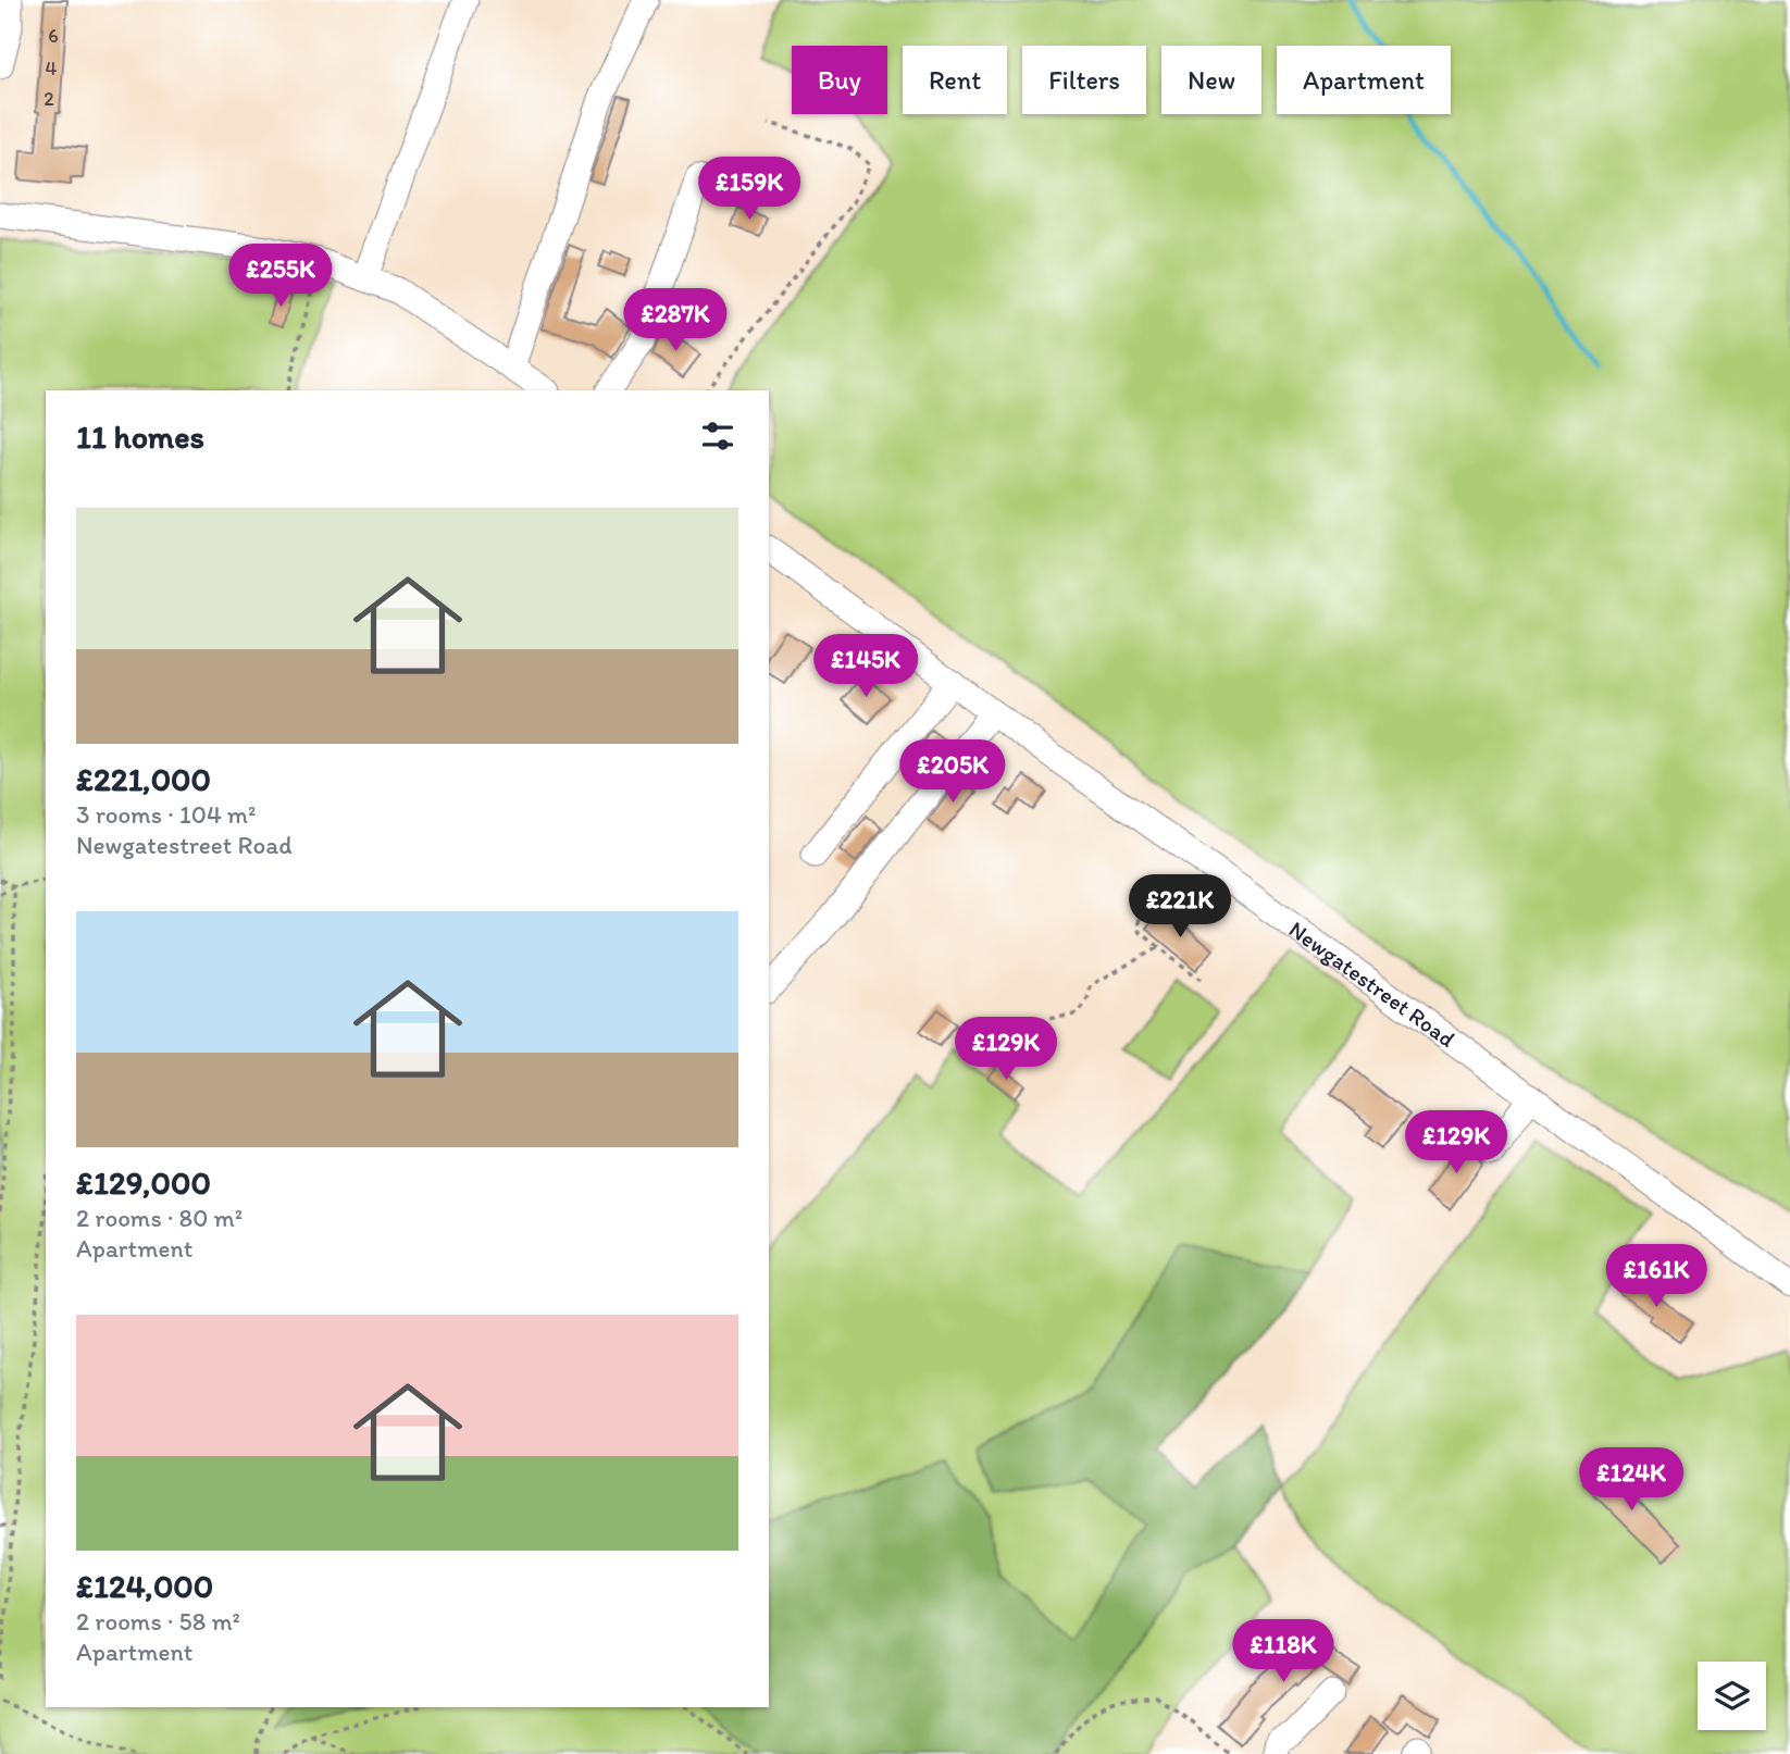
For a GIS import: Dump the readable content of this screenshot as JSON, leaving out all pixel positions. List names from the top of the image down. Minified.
{"streets":{"street":["Newgatestreet Road"]},"house_numbers":["6","4","2"],"page":{"chip":["Buy","Rent","Filters","New","Apartment"],"price":["£159K","£255K","£287K","£145K","£205K","£221K","£129K","£129K","£161K","£124K","£118K"],"heading":"11 homes","list":[{"name":"£221,000","note":"3 rooms · 104 m² · Newgatestreet Road"},{"name":"£129,000","note":"2 rooms · 80 m² · Apartment"},{"name":"£124,000","note":"2 rooms · 58 m² · Apartment"}]}}
